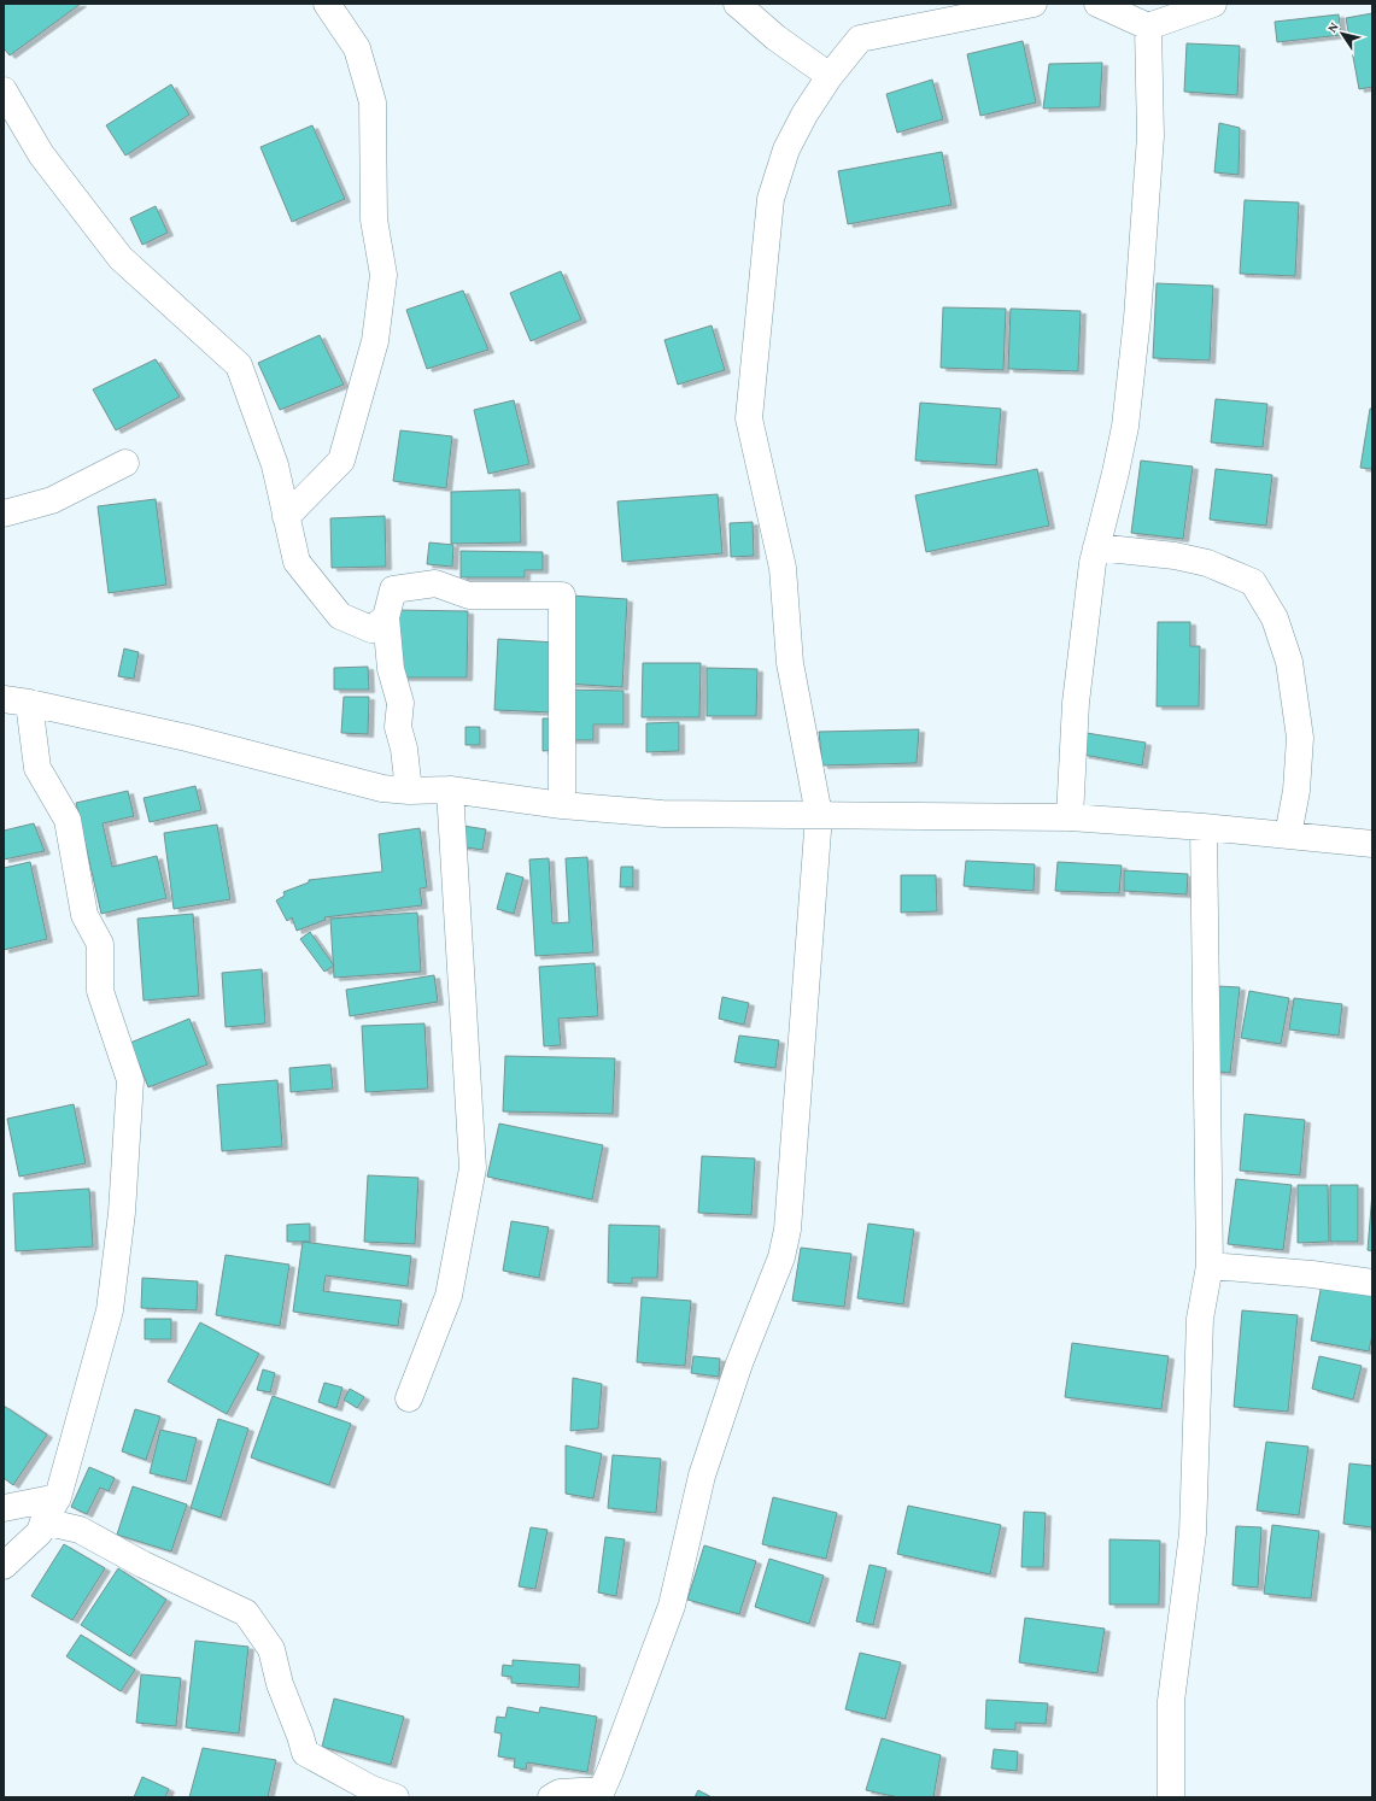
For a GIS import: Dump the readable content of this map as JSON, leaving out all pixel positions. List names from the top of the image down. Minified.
{"north":"top left"}
